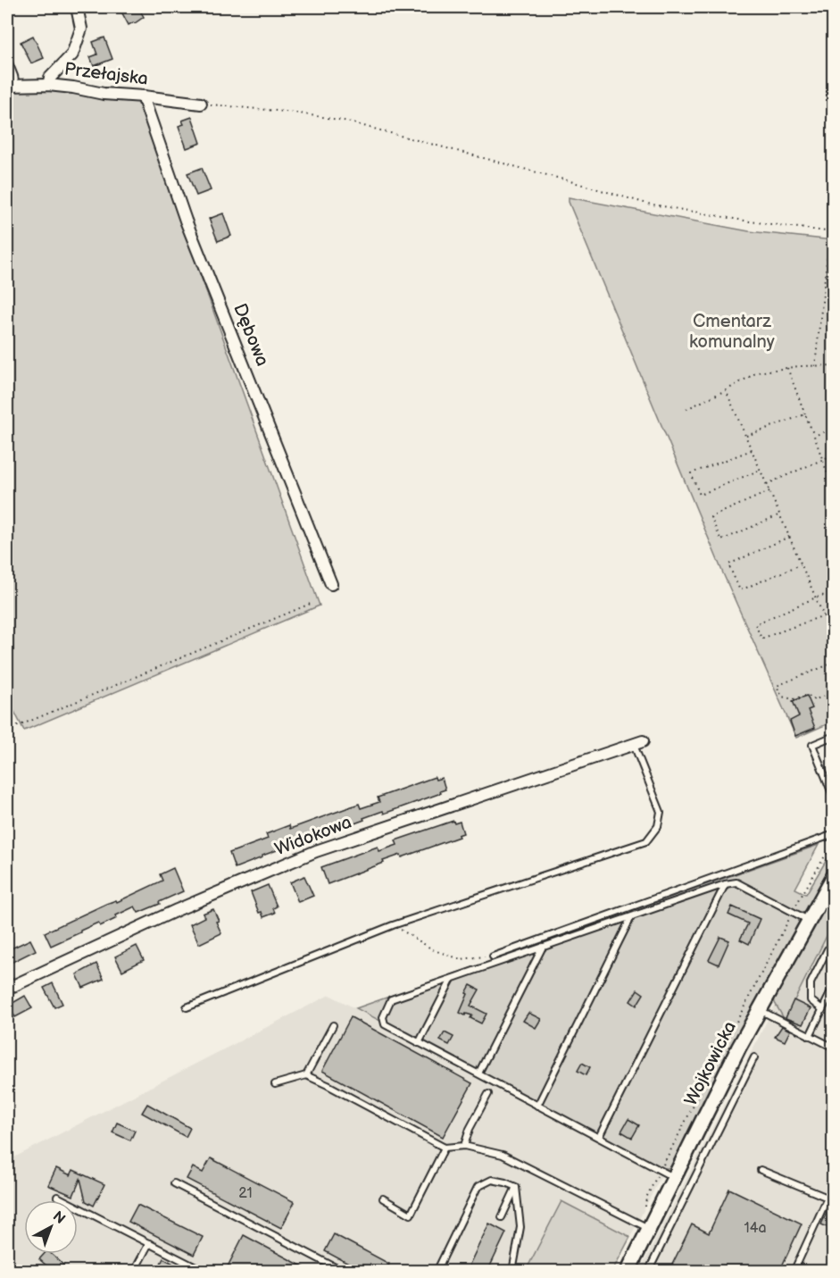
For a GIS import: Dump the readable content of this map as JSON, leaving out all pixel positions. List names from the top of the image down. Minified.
{"streets":{"street":["Przełajska","Dębowa","Widokowa","Wojkowicka"]},"crossings":[["Przełajska","Dębowa"]],"parks":["Cmentarz komunalny"],"house_numbers":["21","14a"],"north":"top right"}
